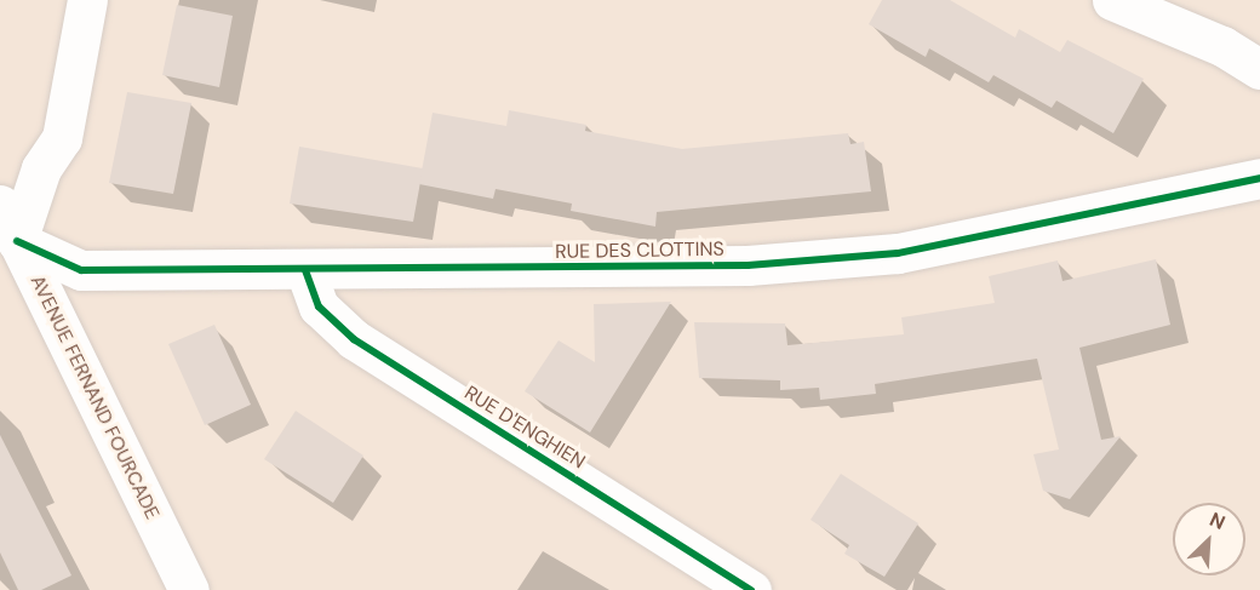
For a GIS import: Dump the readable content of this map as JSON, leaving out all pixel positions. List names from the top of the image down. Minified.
{"streets":{"street":["RUE DES CLOTTINS","AVENUE FERNAND FOURCADE","RUE D'ENGHIEN"]},"crossings":[["RUE DES CLOTTINS","AVENUE FERNAND FOURCADE"],["RUE DES CLOTTINS","RUE D'ENGHIEN"]],"north":"top right"}
